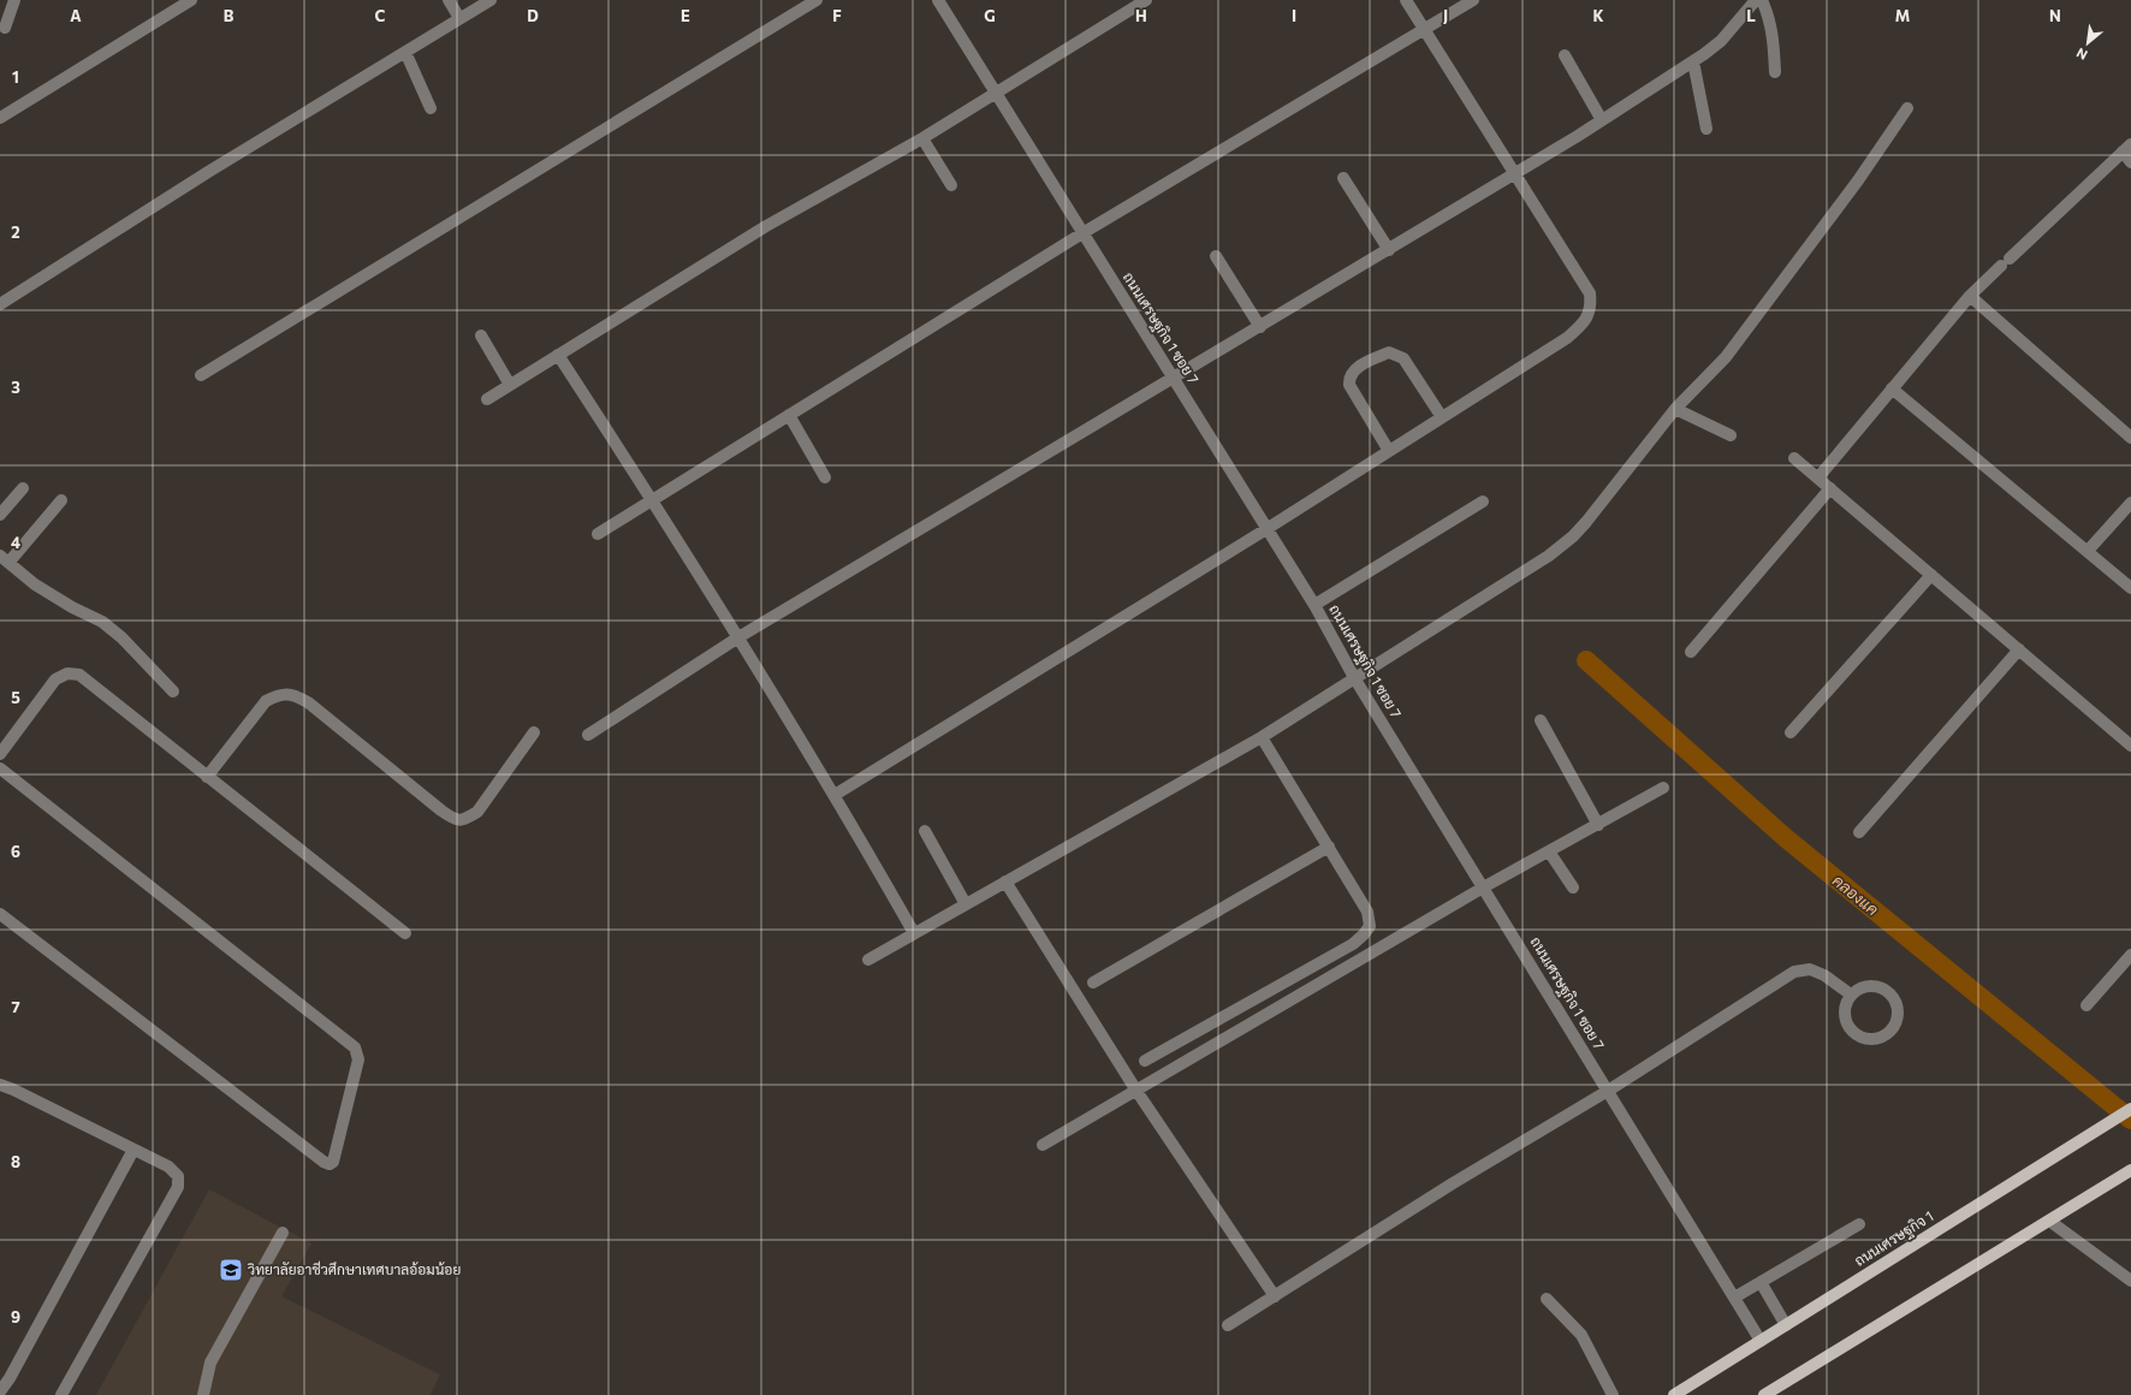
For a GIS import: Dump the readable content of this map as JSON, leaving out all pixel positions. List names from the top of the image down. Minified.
{"streets":{"main road":["ถนนเศรษฐกิจ 1"],"street":["ถนนเศรษฐกิจ 1 ซอย 7"]},"crossings":[["ถนนเศรษฐกิจ 1 ซอย 7","ถนนเศรษฐกิจ 1"]],"water":["คลองแค"],"places":{"school or university":["วิทยาลัยอาชีวศึกษาเทศบาลอ้อมน้อย"]},"north":"bottom left","grid":{"columns":["A","B","C","D","E","F","G","H","I","J","K","L","M","N"],"rows":["1","2","3","4","5","6","7","8","9"]}}
